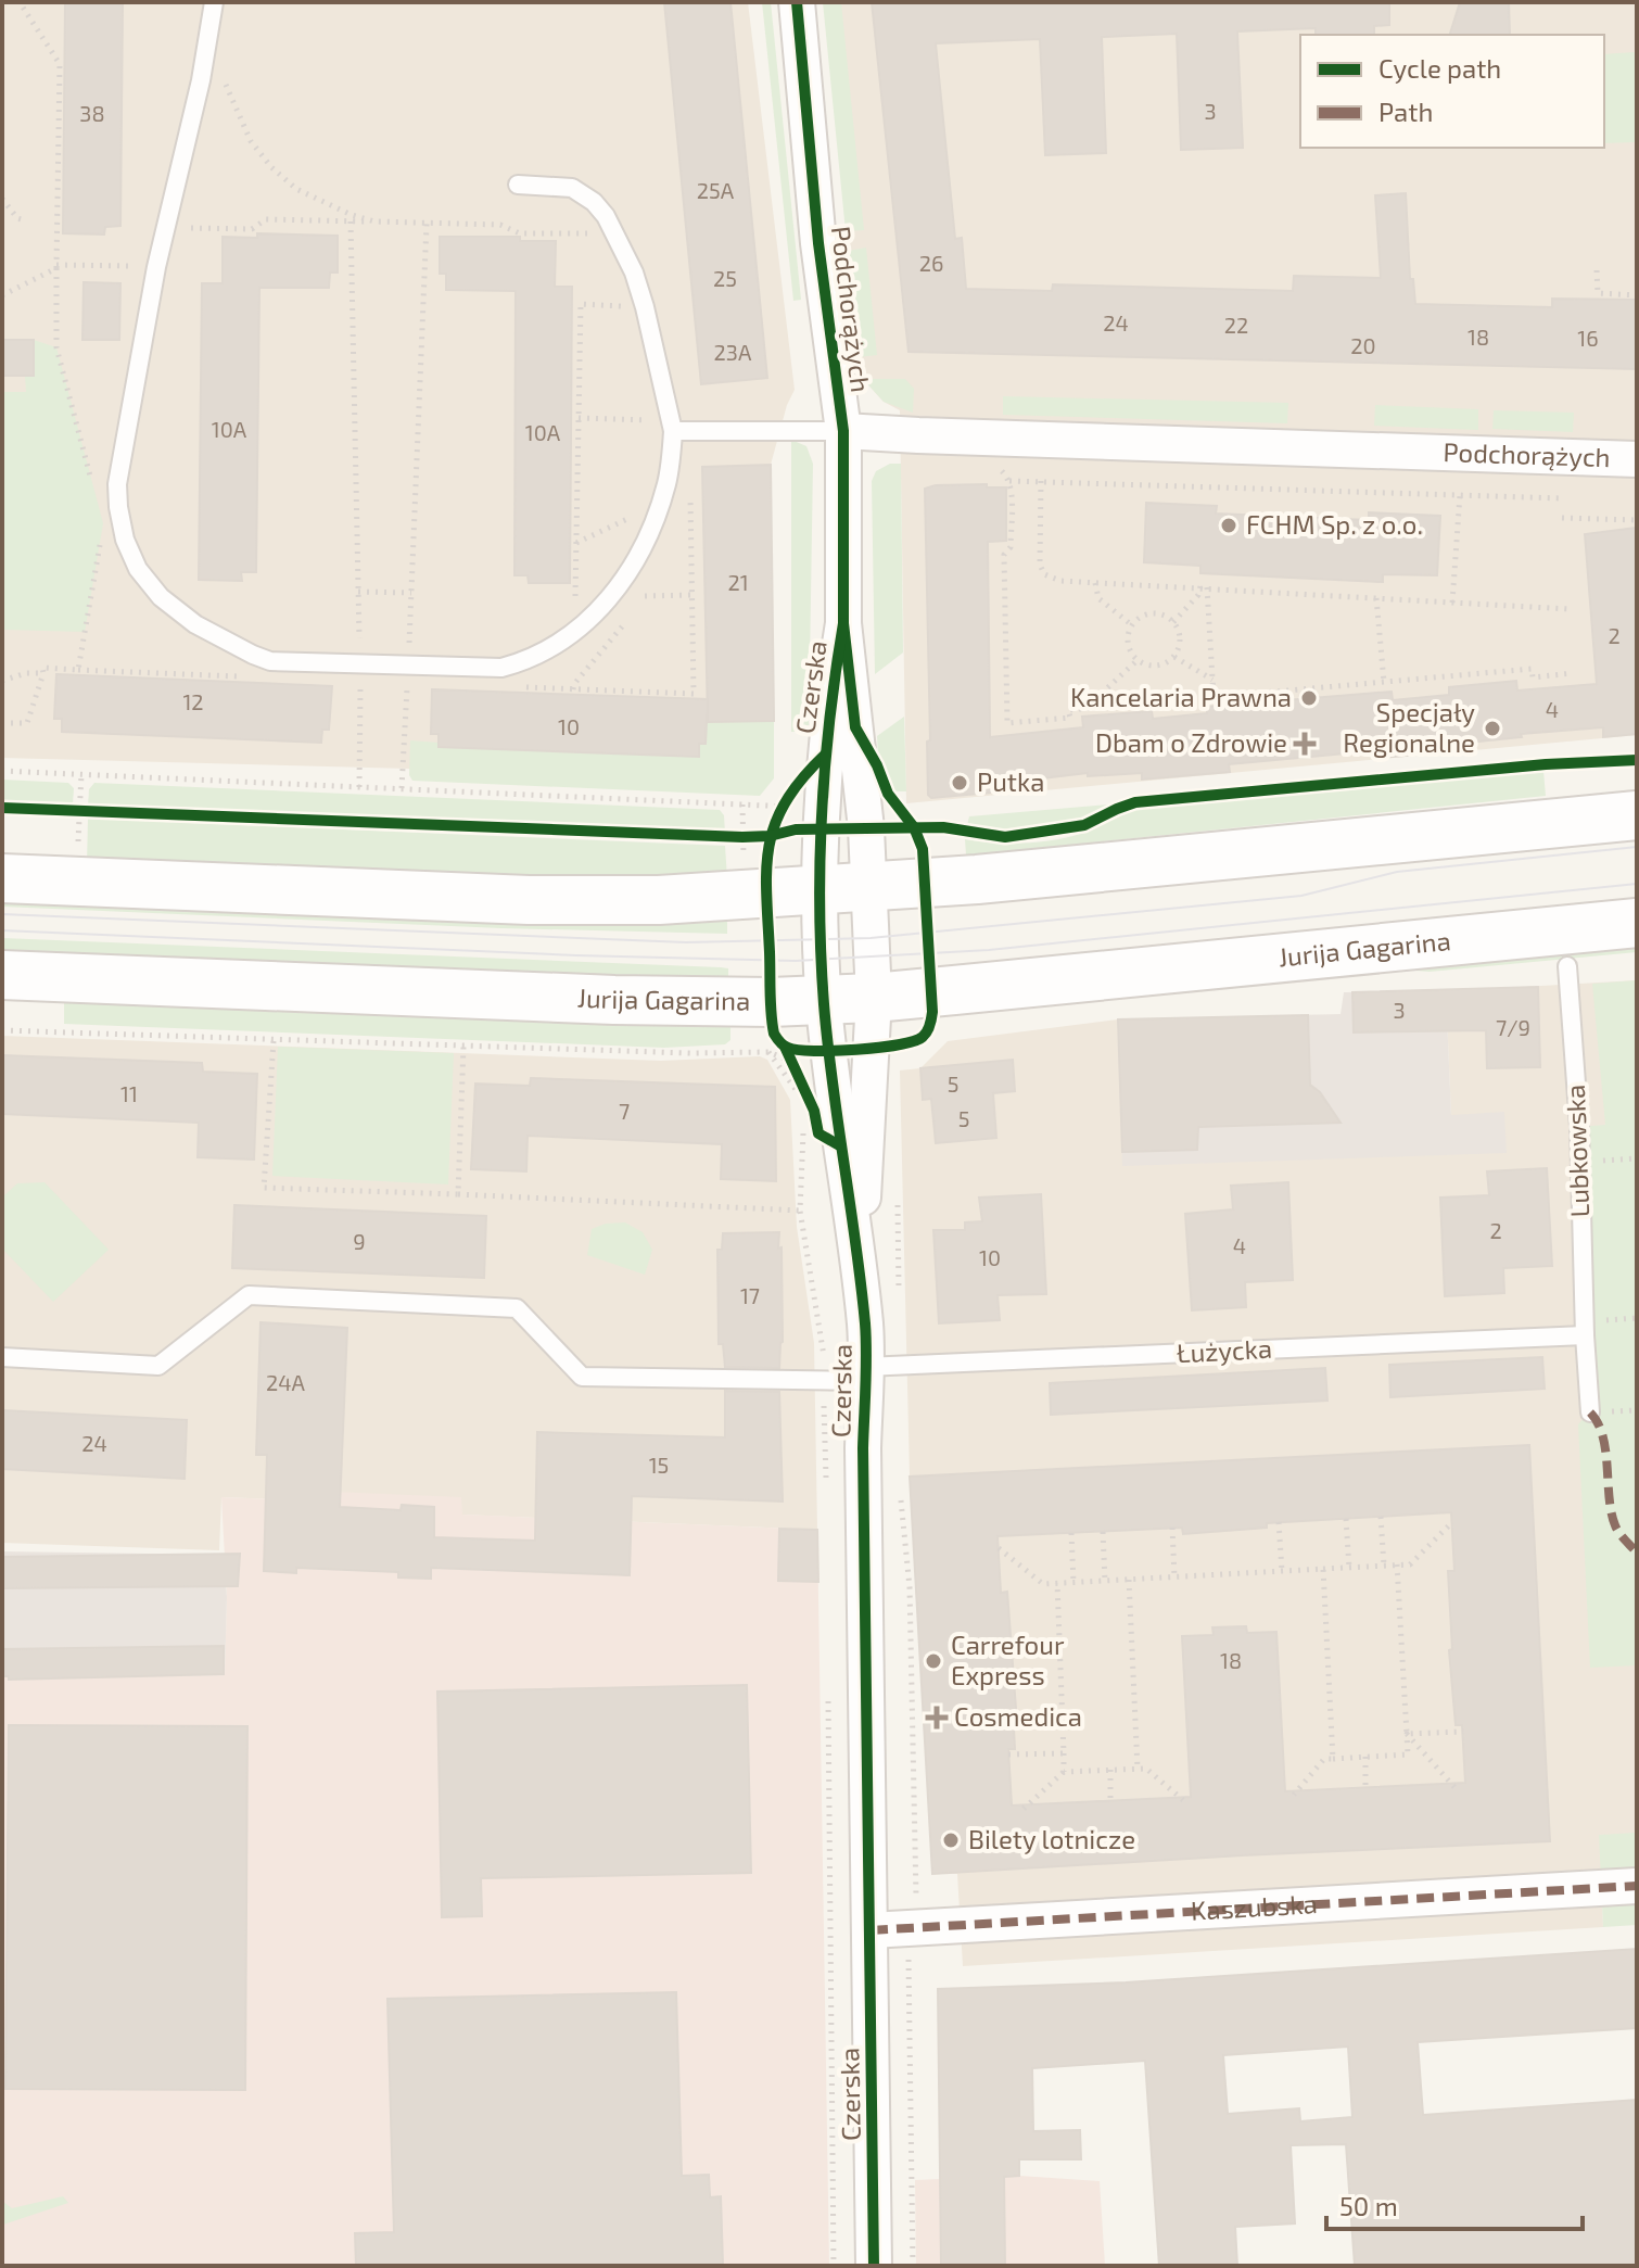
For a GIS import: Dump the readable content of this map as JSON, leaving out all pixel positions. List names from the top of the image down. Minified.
{"streets":{"main road":["Jurija Gagarina"],"street":["Podchorążych","Czerska","Kaszubska"],"lane":["Lubkowska","Łużycka"]},"crossings":[["Podchorążych","Czerska"],["Czerska","Jurija Gagarina"],["Czerska","Łużycka"],["Czerska","Kaszubska"],["Lubkowska","Łużycka"]],"places":{"other":["FCHM Sp. z o.o.","Kancelaria Prawna","Specjały Regionalne","Putka","Carrefour Express","Bilety lotnicze"],"health":["Dbam o Zdrowie","Cosmedica"]},"house_numbers":["3","38","25A","26","25","24","22","18","16","20","23A","10A","10A","21","2","12","4","10","3","7/9","5","11","7","5","2","9","4","10","17","24A","24","15","18"],"legend":["Cycle path","Path"],"scale_bar":"50 m"}
